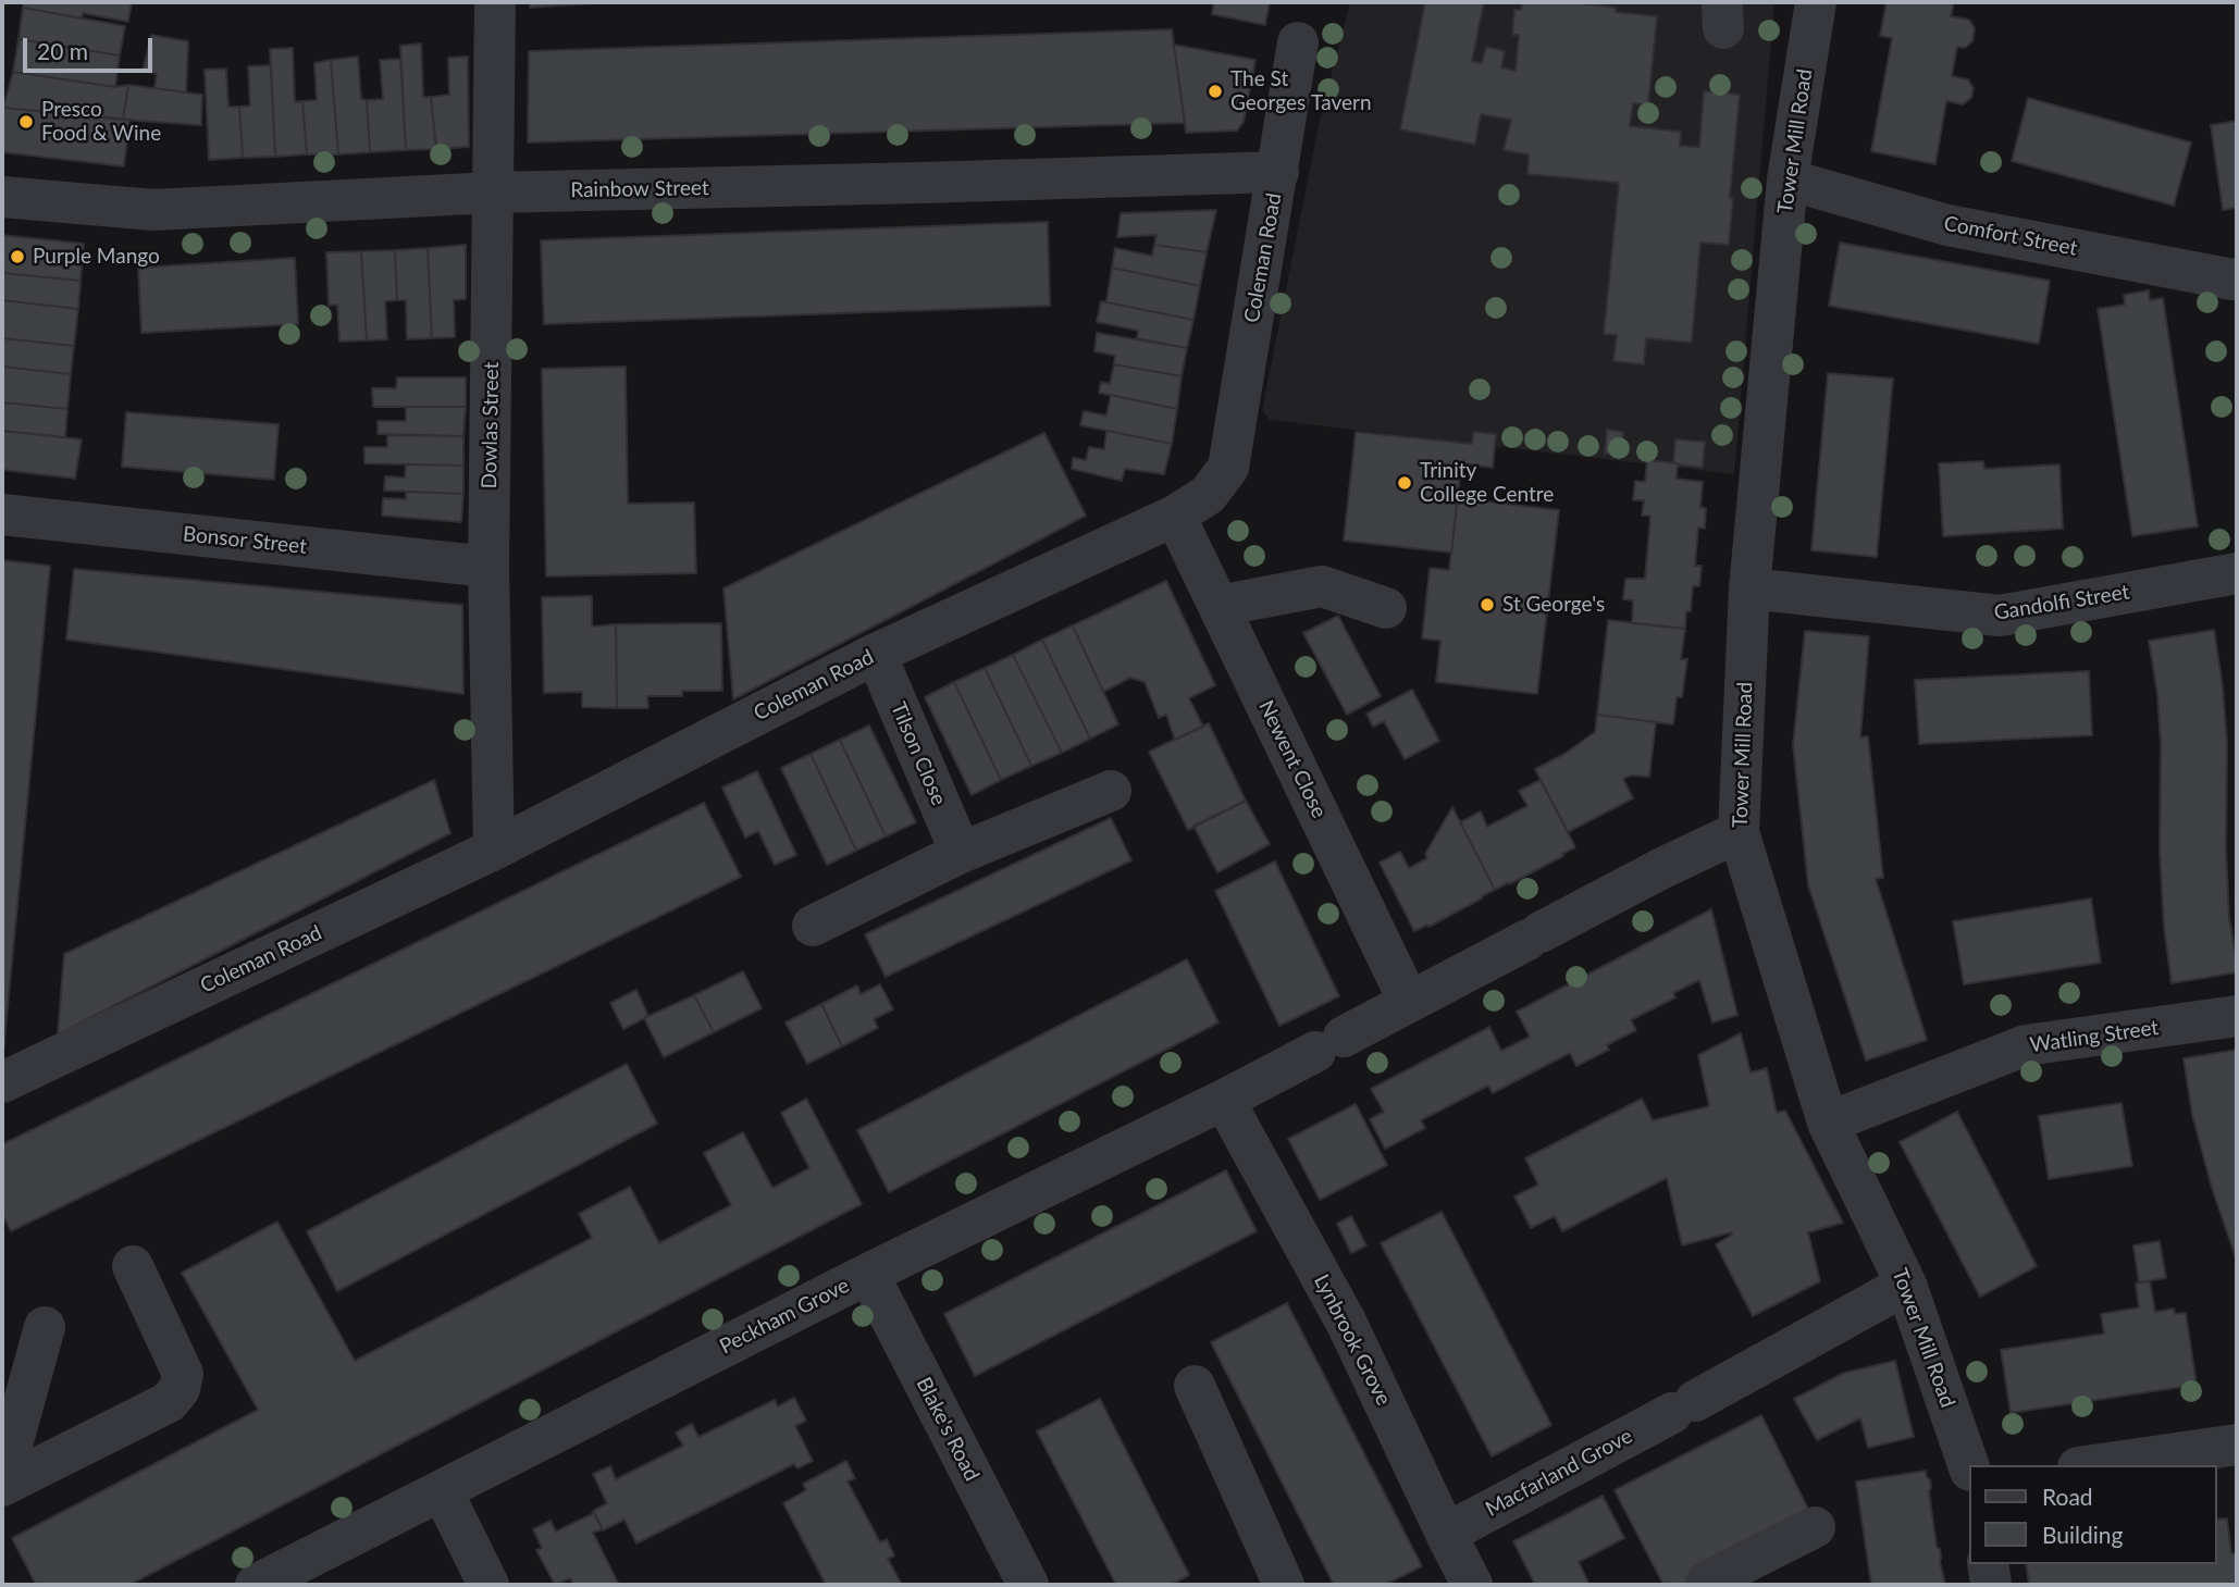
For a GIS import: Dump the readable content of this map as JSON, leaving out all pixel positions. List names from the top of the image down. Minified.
{"streets":{"street":["Tower Mill Road","Rainbow Street","Comfort Street","Coleman Road","Dowlas Street","Bonsor Street","Gandolfi Street","Tilson Close","Newent Close","Watling Street","Peckham Grove","Lynbrook Grove","Blake's Road","Macfarland Grove"]},"crossings":[["Tower Mill Road","Comfort Street"],["Tower Mill Road","Gandolfi Street"],["Tower Mill Road","Watling Street"],["Tower Mill Road","Macfarland Grove"],["Rainbow Street","Coleman Road"],["Rainbow Street","Dowlas Street"],["Coleman Road","Dowlas Street"],["Coleman Road","Tilson Close"],["Coleman Road","Newent Close"],["Dowlas Street","Bonsor Street"],["Newent Close","Peckham Grove"],["Peckham Grove","Lynbrook Grove"],["Peckham Grove","Blake's Road"],["Lynbrook Grove","Macfarland Grove"]],"places":["The St Georges Tavern","Presco Food & Wine","Purple Mango","Trinity College Centre","St George's"],"legend":["Road","Building"],"scale_bar":"20 m"}
